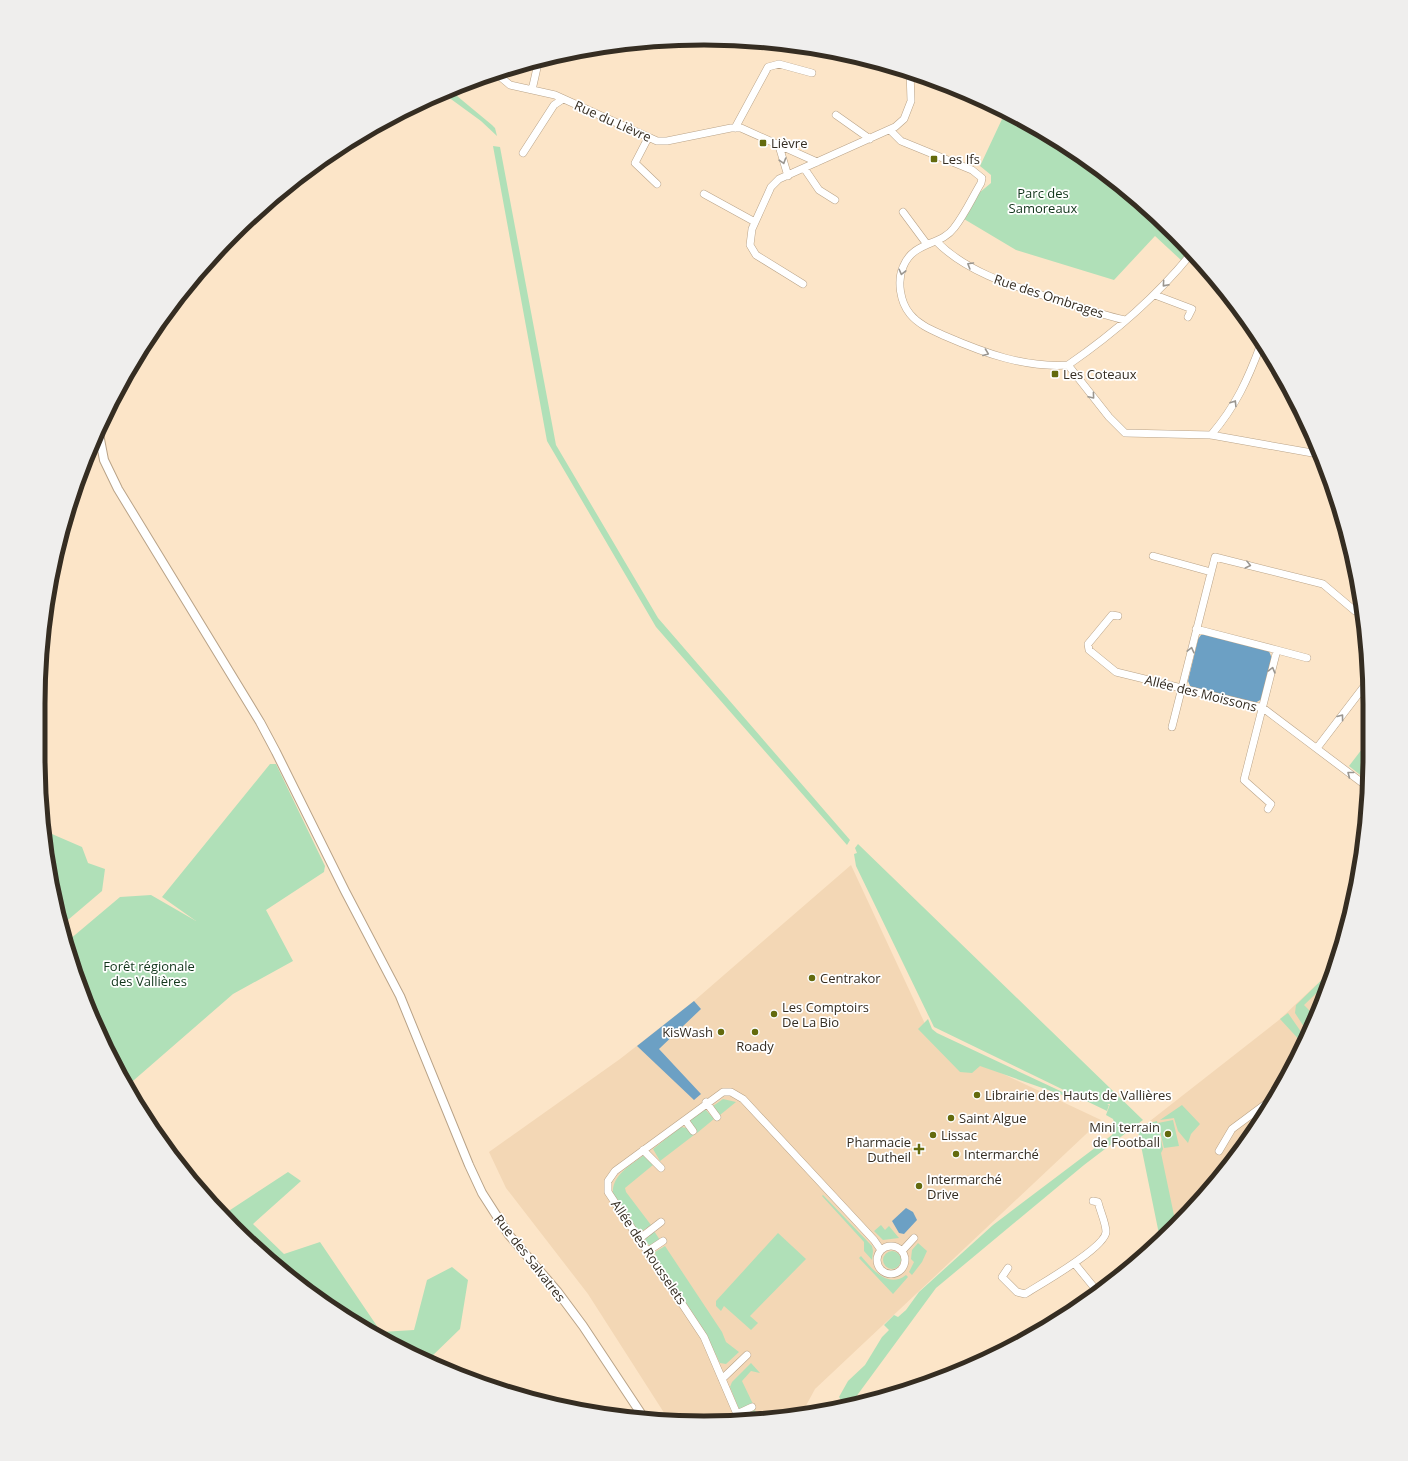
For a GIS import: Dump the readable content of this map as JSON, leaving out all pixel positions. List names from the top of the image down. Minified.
{"streets":{"street":["Rue du Lièvre","Rue des Ombrages","Allée des Moissons","Allée des Rousselets","Rue des Salvatres"]},"one_way":["Rue des Ombrages"],"parks":["Parc des Samoreaux","Forêt régionale des Vallières"],"places":{"transit":["Lièvre","Les Ifs","Les Coteaux"],"other":["Centrakor","Les Comptoirs De La Bio","KisWash","Roady","Librairie des Hauts de Vallières","Saint Algue","Mini terrain de Football","Lissac","Intermarché","Intermarché Drive"],"health":["Pharmacie Dutheil"]}}
